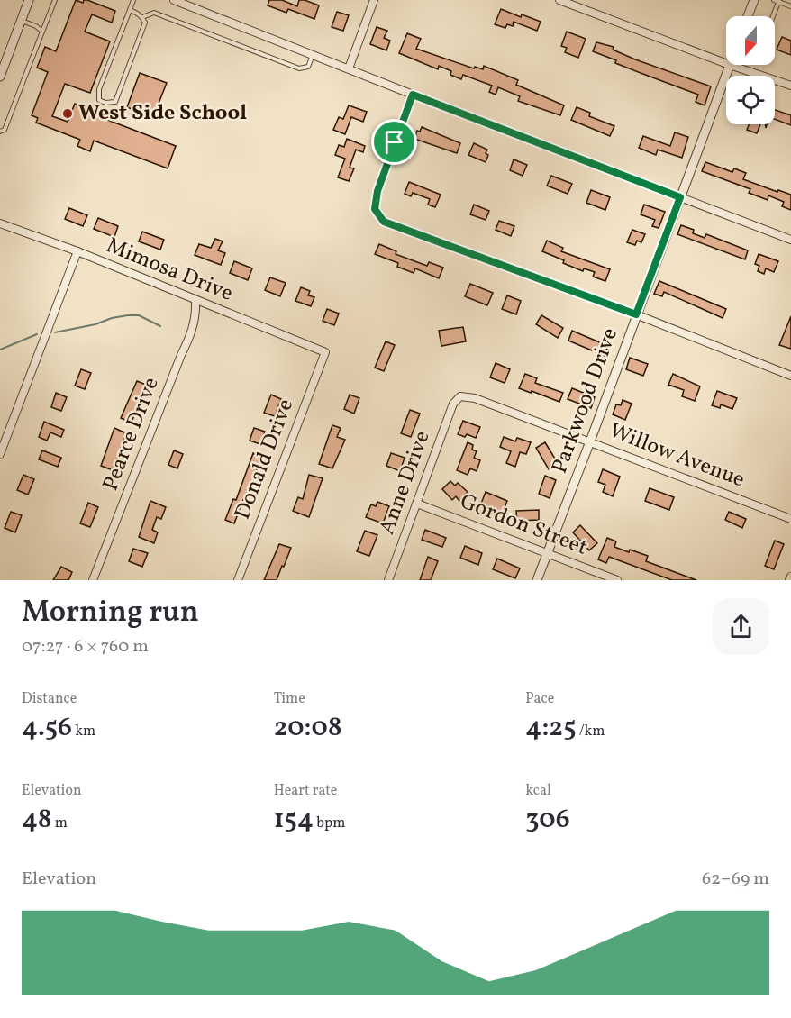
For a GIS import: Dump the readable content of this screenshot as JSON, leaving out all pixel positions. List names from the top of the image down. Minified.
{"streets":{"street":["Mimosa Drive","Parkwood Drive","Pearce Drive","Willow Avenue","Donald Drive","Anne Drive","Gordon Street"]},"crossings":[["Mimosa Drive","Pearce Drive"],["Mimosa Drive","Donald Drive"],["Parkwood Drive","Willow Avenue"],["Parkwood Drive","Gordon Street"],["Willow Avenue","Anne Drive"],["Anne Drive","Gordon Street"]],"places":["West Side School"],"north":"bottom","page":{"heading":["Morning run","07:27 · 6 × 760 m"],"stats":[["Distance","4.56 km"],["Time","20:08"],["Pace","4:25 /km"],["Elevation","48 m"],["Heart rate","154 bpm"],["kcal","306"]],"chart":["Elevation","62–69 m"]}}
